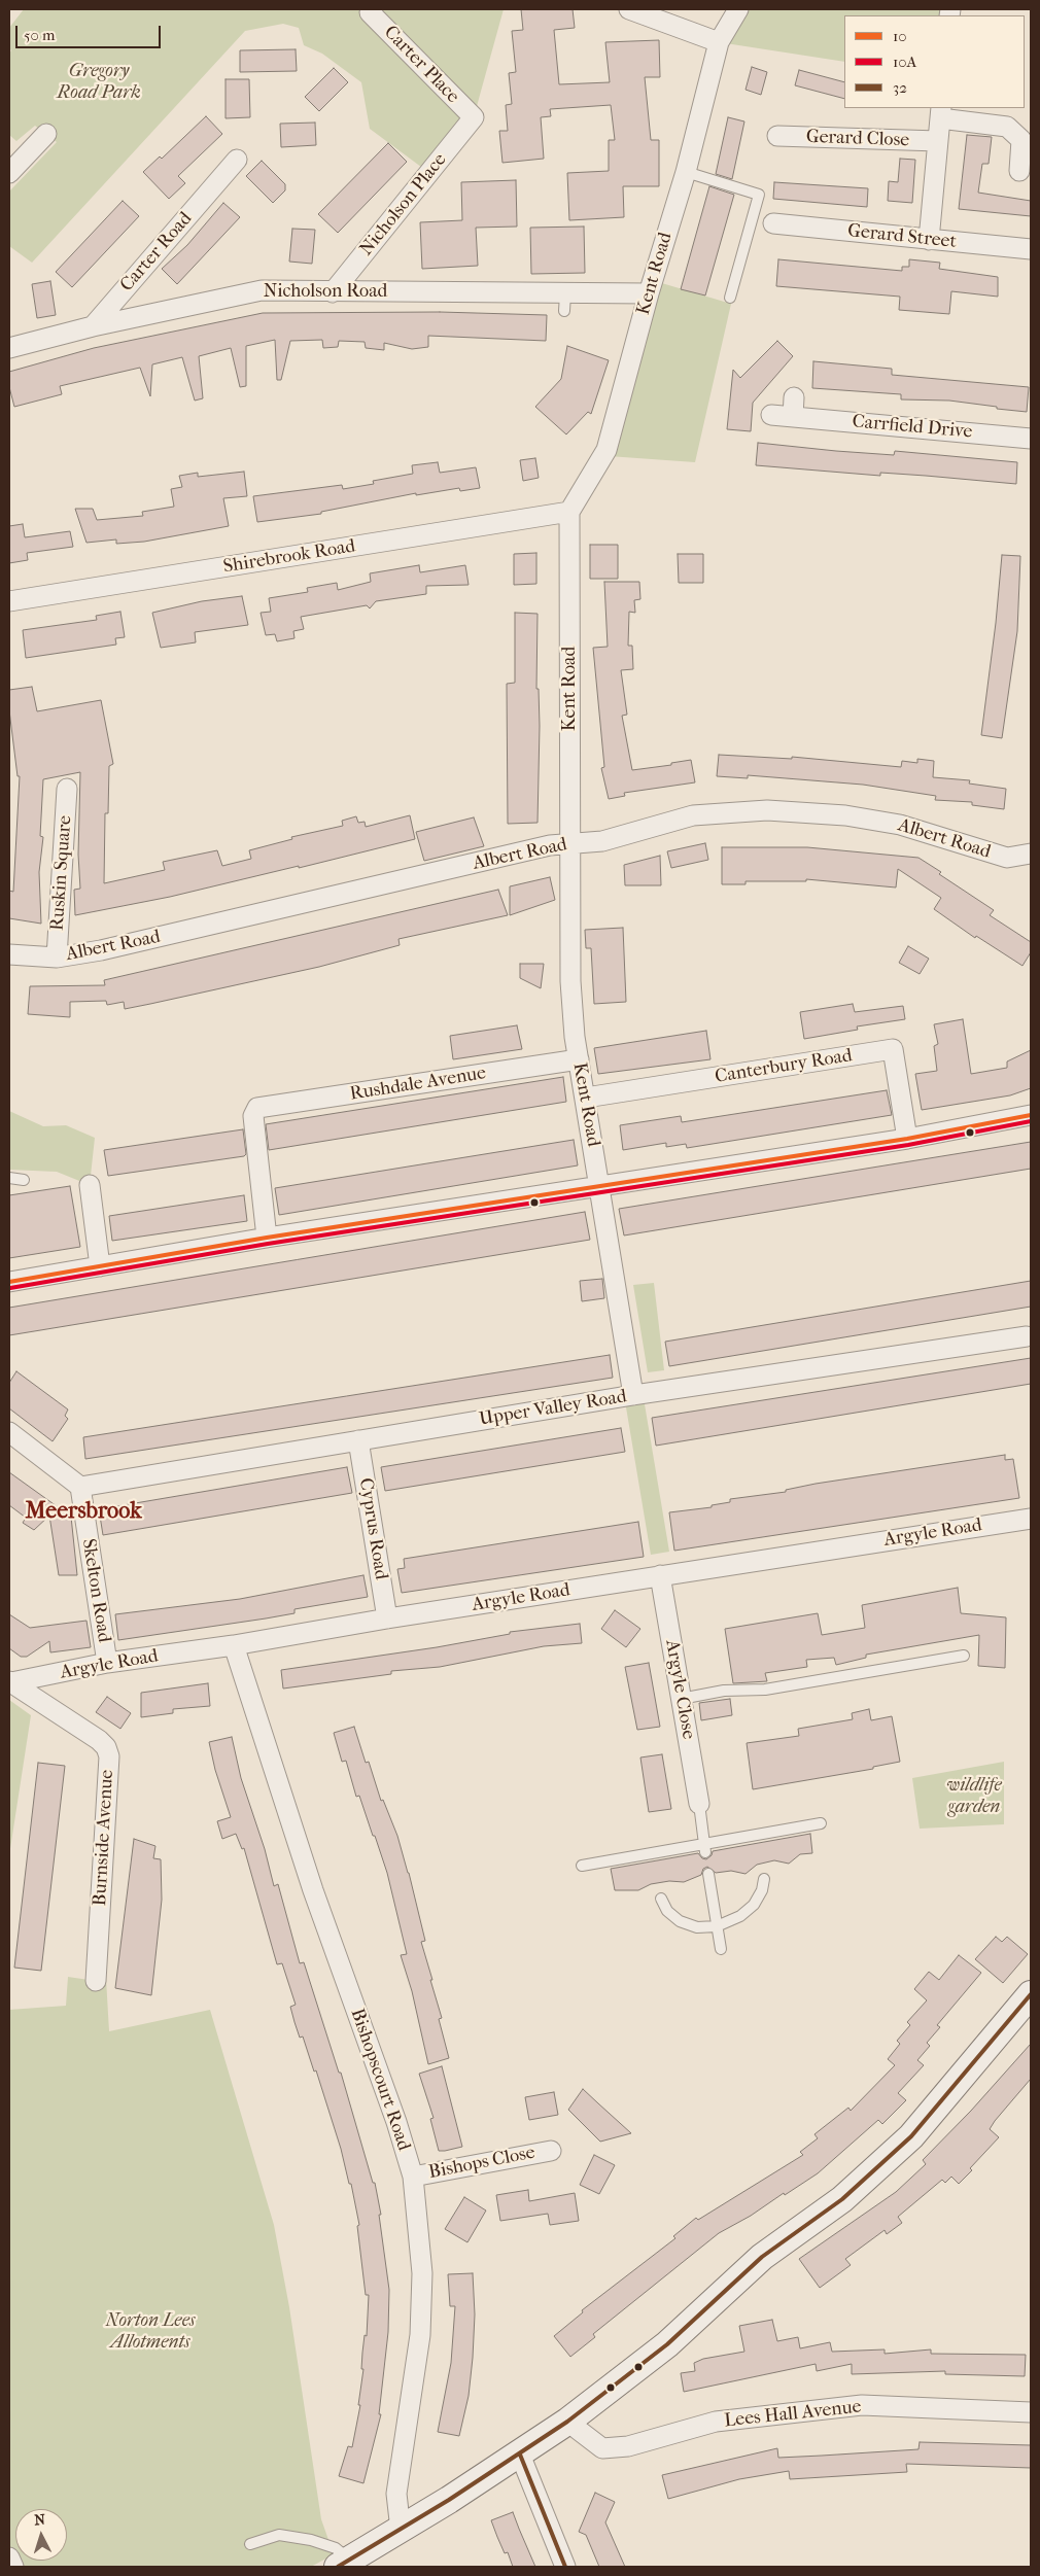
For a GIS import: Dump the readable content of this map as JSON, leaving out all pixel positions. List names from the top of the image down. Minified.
{"streets":{"street":["Carter Place","Gerard Close","Nicholson Place","Gerard Street","Carter Road","Kent Road","Nicholson Road","Carrfield Drive","Shirebrook Road","Albert Road","Ruskin Square","Canterbury Road","Rushdale Avenue","Upper Valley Road","Cyprus Road","Argyle Road","Skelton Road","Argyle Close","Burnside Avenue","Bishopscourt Road","Bishops Close","Lees Hall Avenue"]},"crossings":[["Carter Place","Nicholson Place"],["Nicholson Place","Nicholson Road"],["Carter Road","Nicholson Road"],["Kent Road","Nicholson Road"],["Kent Road","Shirebrook Road"],["Kent Road","Albert Road"],["Kent Road","Canterbury Road"],["Kent Road","Rushdale Avenue"],["Kent Road","Upper Valley Road"],["Albert Road","Ruskin Square"],["Upper Valley Road","Cyprus Road"],["Upper Valley Road","Skelton Road"],["Cyprus Road","Argyle Road"],["Argyle Road","Skelton Road"],["Argyle Road","Argyle Close"],["Argyle Road","Burnside Avenue"],["Argyle Road","Bishopscourt Road"],["Bishopscourt Road","Bishops Close"]],"districts":["Meersbrook"],"parks":["Gregory Road Park","wildlife garden","Norton Lees Allotments"],"lines":["transit line 10","transit line 10A","transit line 32"],"legend":["10","10A","32"],"scale_bar":"50 m","north":"top"}
